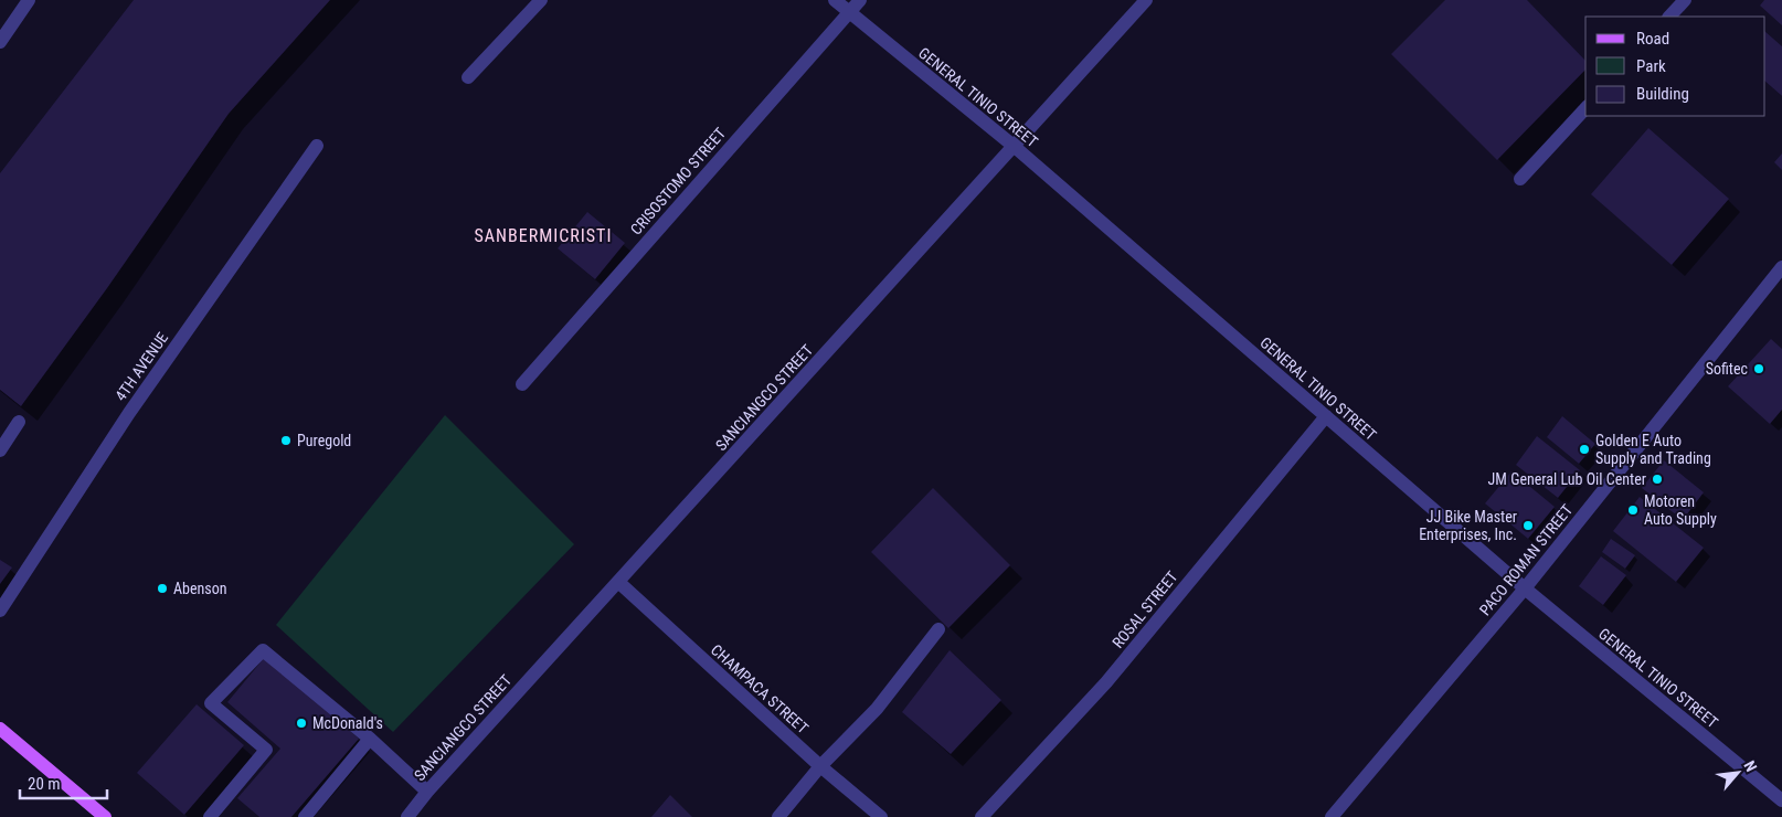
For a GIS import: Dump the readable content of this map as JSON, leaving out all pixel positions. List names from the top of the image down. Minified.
{"streets":{"street":["GENERAL TINIO STREET","CRISOSTOMO STREET","4TH AVENUE","SANCIANGCO STREET","PACO ROMAN STREET","ROSAL STREET","CHAMPACA STREET"]},"crossings":[["GENERAL TINIO STREET","CRISOSTOMO STREET"],["GENERAL TINIO STREET","SANCIANGCO STREET"],["GENERAL TINIO STREET","PACO ROMAN STREET"],["GENERAL TINIO STREET","ROSAL STREET"],["SANCIANGCO STREET","CHAMPACA STREET"]],"districts":["SANBERMICRISTI"],"places":["Sofitec","Puregold","Golden E Auto Supply and Trading","JM General Lub Oil Center","Motoren Auto Supply","JJ Bike Master Enterprises, Inc.","Abenson","McDonald's"],"legend":["Road","Park","Building"],"scale_bar":"20 m","north":"top right"}
